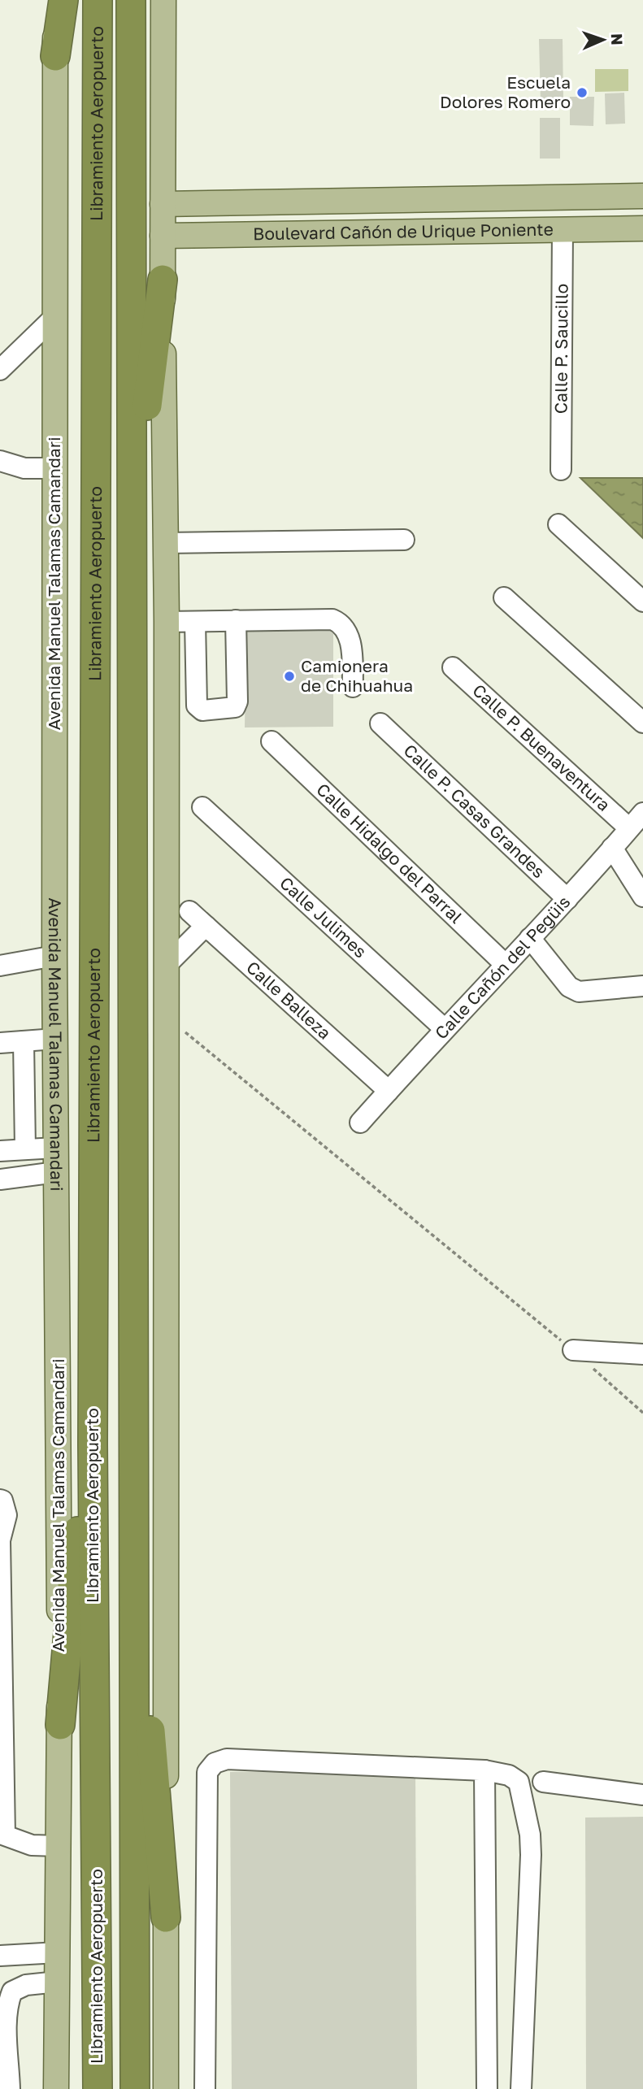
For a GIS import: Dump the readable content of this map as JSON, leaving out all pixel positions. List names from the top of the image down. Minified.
{"streets":{"highway":["Libramiento Aeropuerto"],"main road":["Boulevard Cañón de Urique Poniente","Avenida Manuel Talamas Camandari"],"street":["Calle P. Saucillo","Calle P. Buenaventura","Calle P. Casas Grandes","Calle Hidalgo del Parral","Calle Julimes","Calle Cañón del Pegüis","Calle Balleza"]},"crossings":[["Boulevard Cañón de Urique Poniente","Calle P. Saucillo"],["Calle P. Buenaventura","Calle Cañón del Pegüis"],["Calle P. Casas Grandes","Calle Cañón del Pegüis"],["Calle Hidalgo del Parral","Calle Cañón del Pegüis"],["Calle Julimes","Calle Cañón del Pegüis"],["Calle Cañón del Pegüis","Calle Balleza"]],"places":["Escuela Dolores Romero","Camionera de Chihuahua"],"north":"right"}
